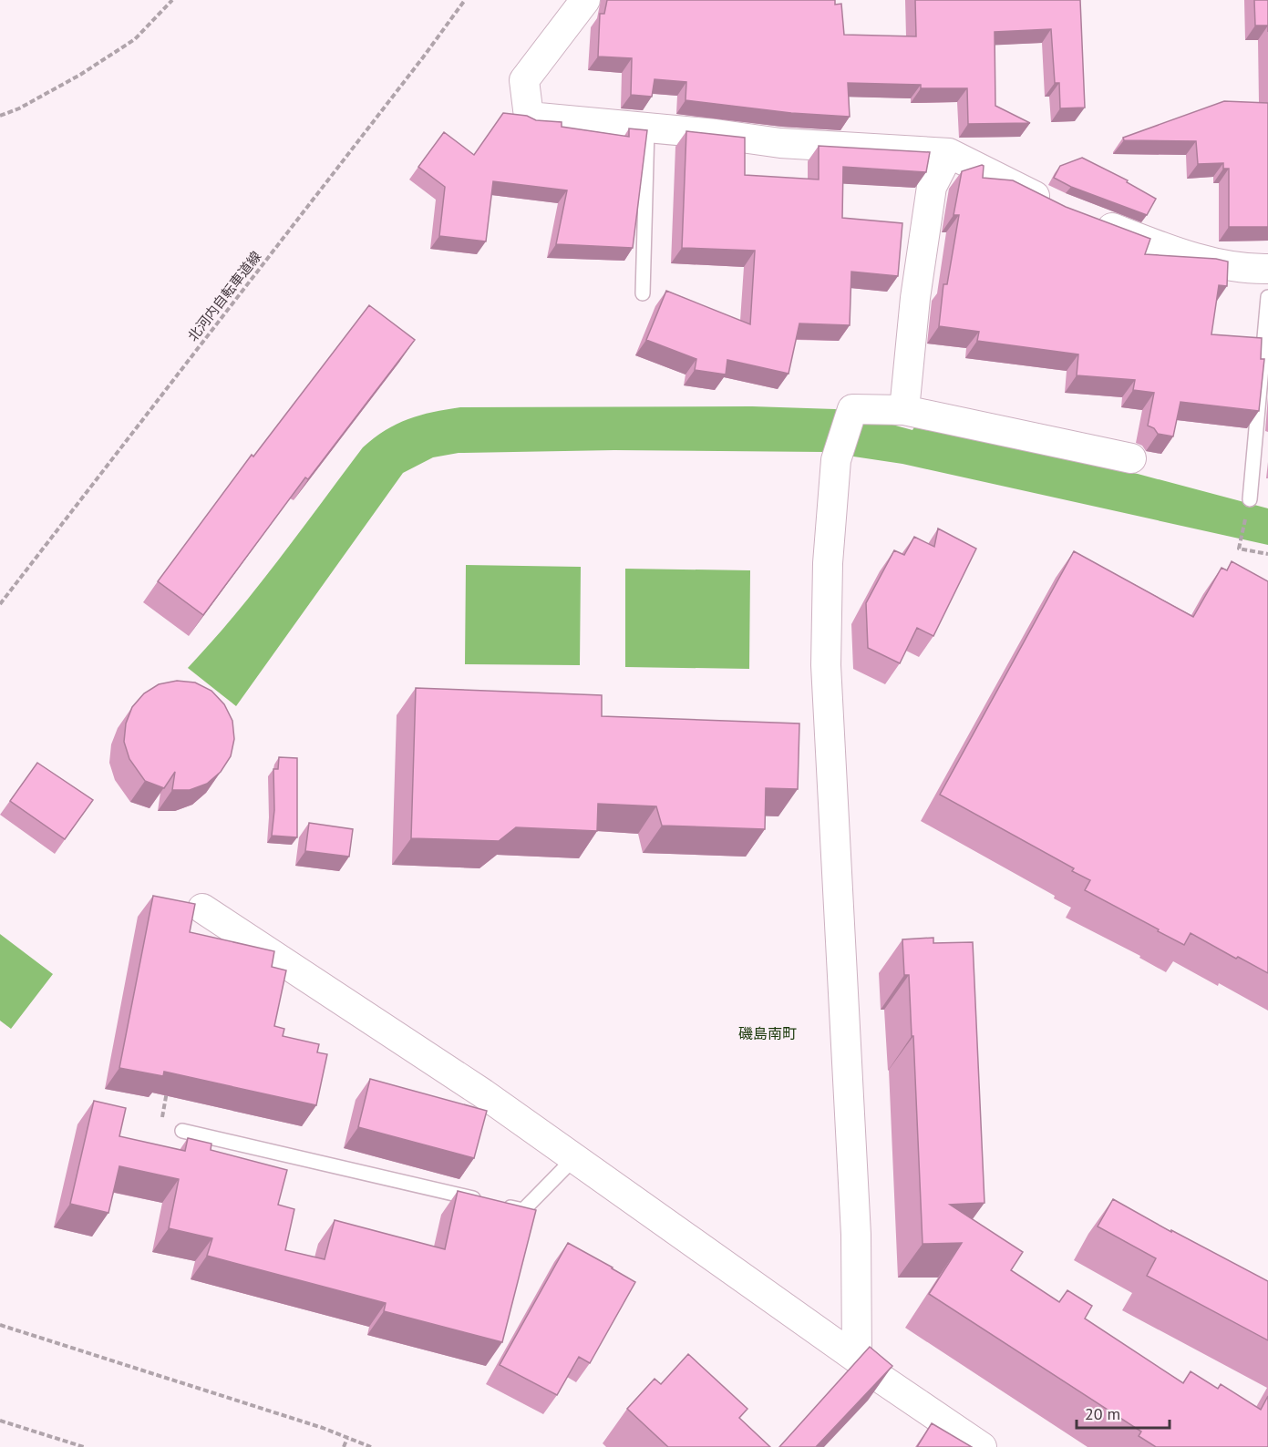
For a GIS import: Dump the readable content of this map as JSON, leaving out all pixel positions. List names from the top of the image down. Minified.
{"streets":{"path":["北河内自転車道線"]},"districts":["磯島南町"],"scale_bar":"20 m"}
